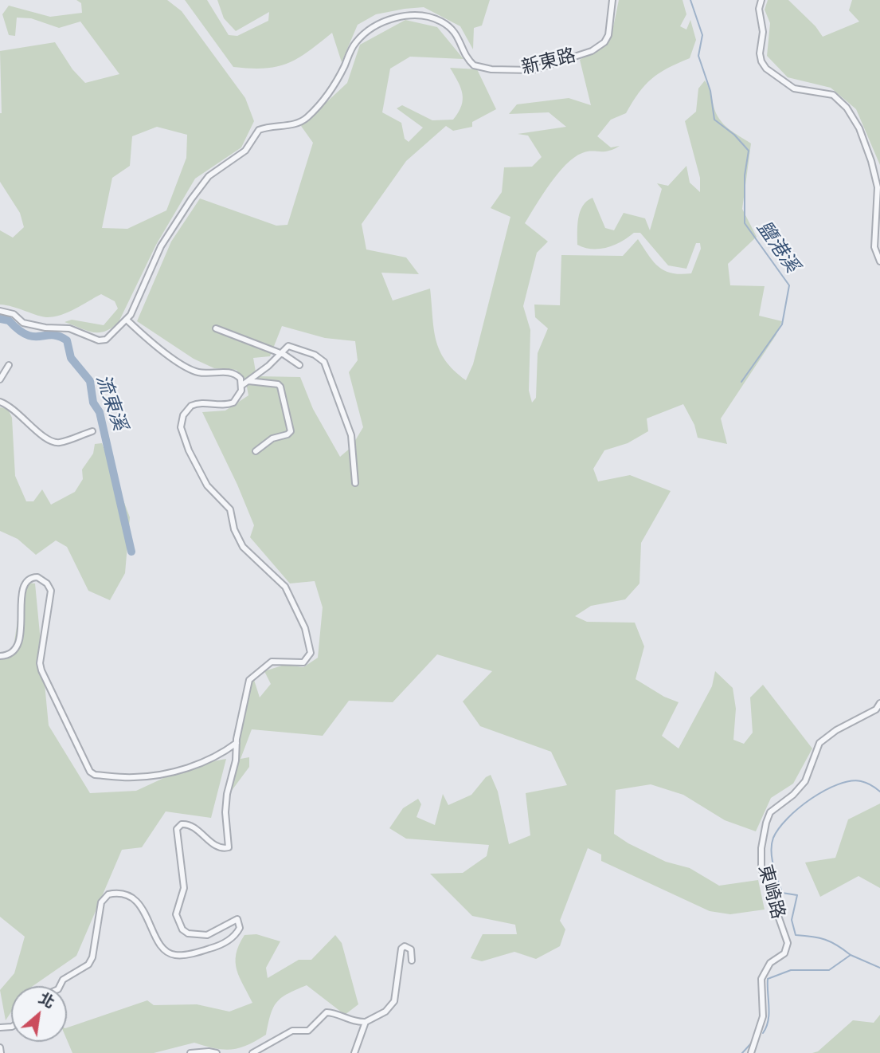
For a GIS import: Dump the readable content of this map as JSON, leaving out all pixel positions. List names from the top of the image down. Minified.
{"streets":{"street":["新東路","東崎路"]},"water":["鹽港溪","流東溪"],"north":"top right"}
